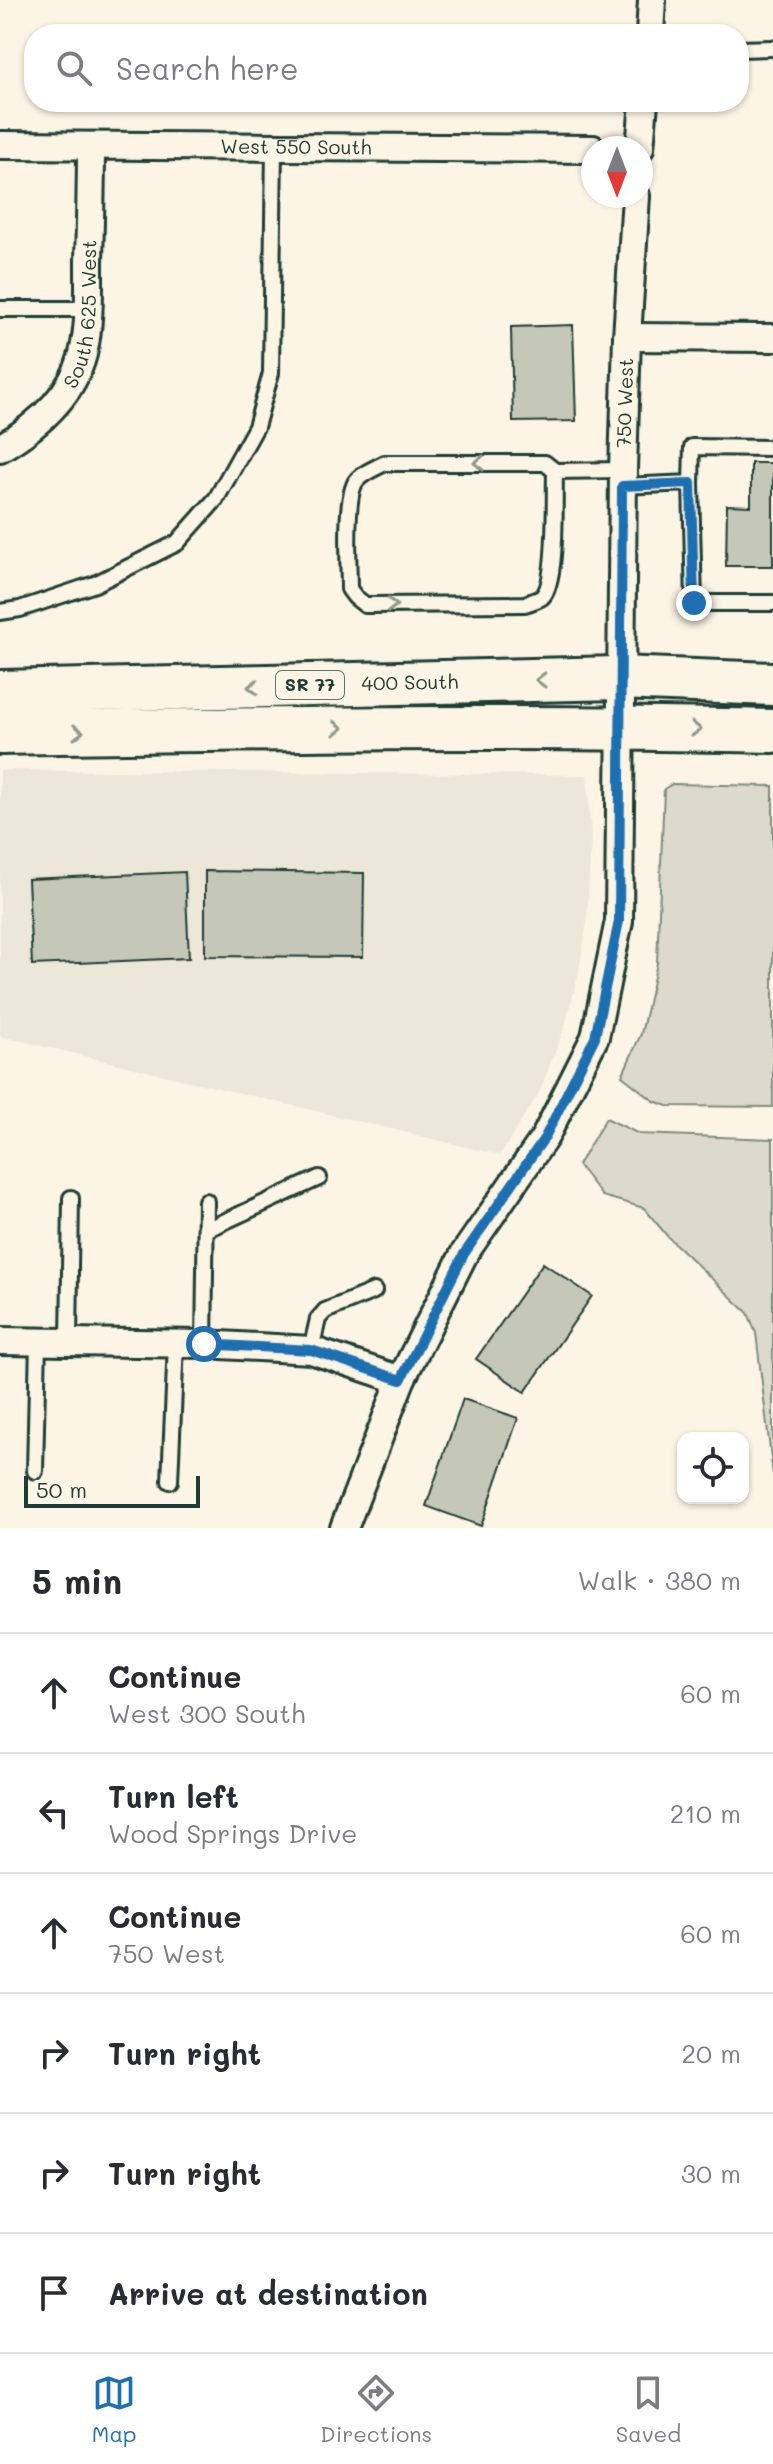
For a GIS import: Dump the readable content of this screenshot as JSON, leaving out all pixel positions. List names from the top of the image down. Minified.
{"streets":{"main road":["400 South","SR 77"],"street":["West 550 South","South 625 West","750 West"]},"crossings":[["West 550 South","South 625 West"],["750 West","400 South"]],"scale_bar":"50 m","north":"bottom","page":{"search":"Search here","scale":"50 m","heading":["5 min","Walk · 380 m"],"list":[["Continue","West 300 South","60 m"],["Turn left","Wood Springs Drive","210 m"],["Continue","750 West","60 m"],["Turn right","20 m"],["Turn right","30 m"],"Arrive at destination"],"nav":["Map","Directions","Saved"]}}
